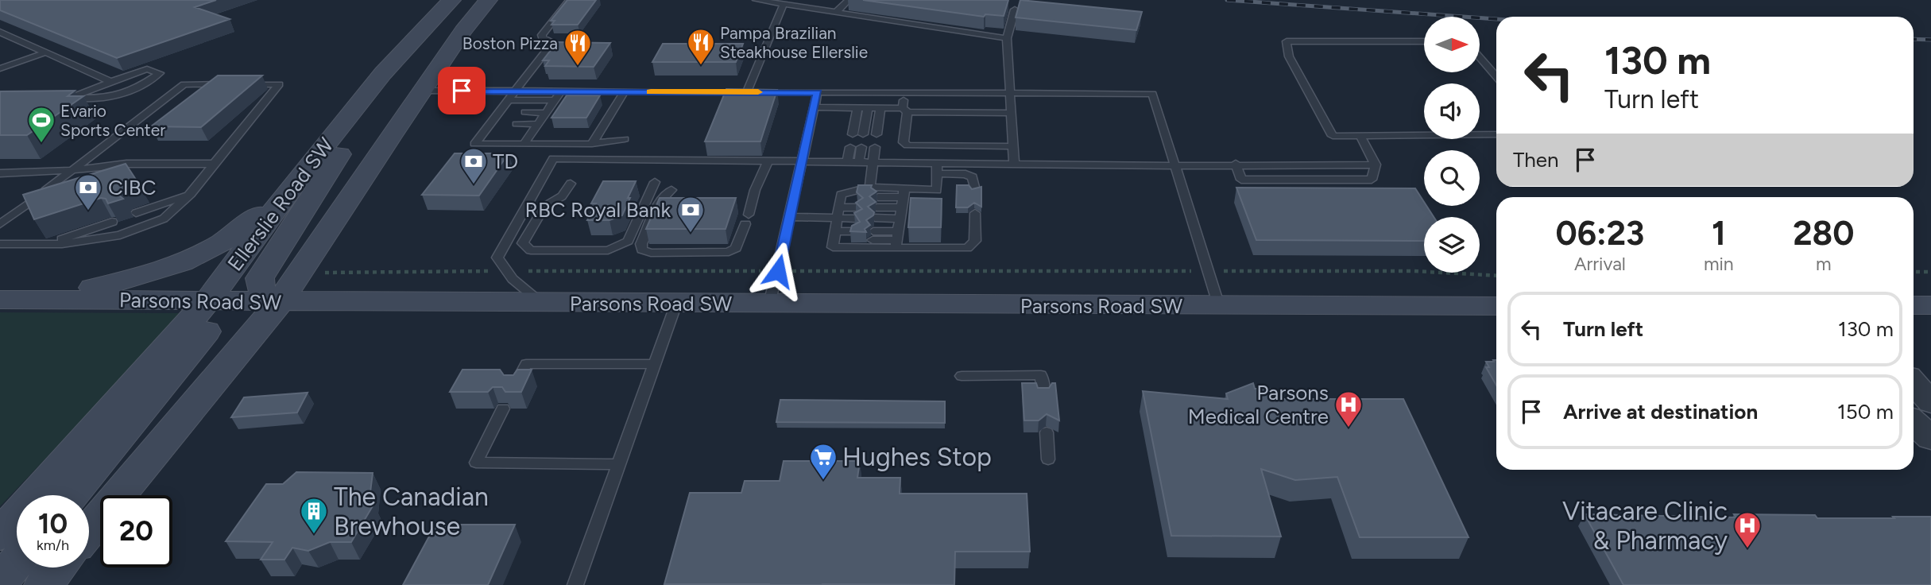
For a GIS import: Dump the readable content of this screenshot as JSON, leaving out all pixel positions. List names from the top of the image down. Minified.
{"streets":{"main road":["Ellerslie Road SW","Parsons Road SW"]},"crossings":[["Ellerslie Road SW","Parsons Road SW"]],"places":{"restaurant":["Pampa Brazilian Steakhouse Ellerslie","Boston Pizza"],"sports":["Evario Sports Center"],"bank":["TD","CIBC","RBC Royal Bank"],"hospital":["Parsons Medical Centre","Vitacare Clinic & Pharmacy"],"supermarket":["Hughes Stop"],"building":["The Canadian Brewhouse"]},"north":"right","page":{"turn":["130 m","Turn left"],"then":"Then","eta":["06:23","Arrival","1","min","280","m"],"list":[{"name":"Turn left","value":"130 m"},{"name":"Arrive at destination","value":"150 m"}],"speed":"10 km/h","limit":"20"}}
